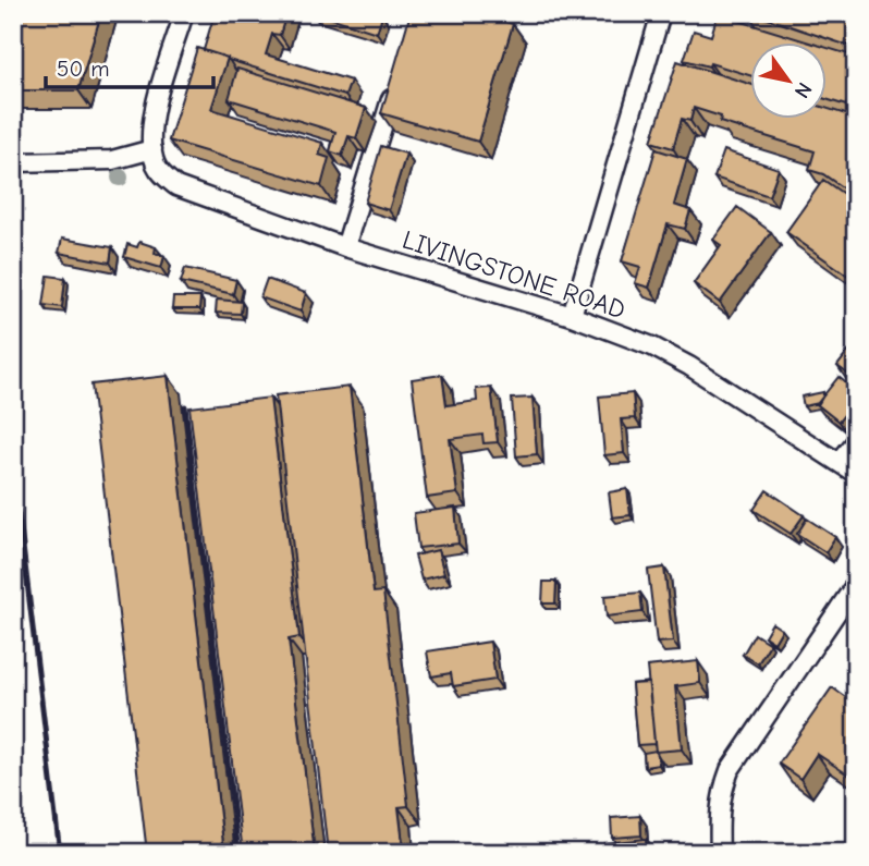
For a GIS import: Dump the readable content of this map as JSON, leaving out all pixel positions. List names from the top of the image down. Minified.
{"streets":{"street":["LIVINGSTONE ROAD"]},"scale_bar":"50 m","north":"bottom right"}
